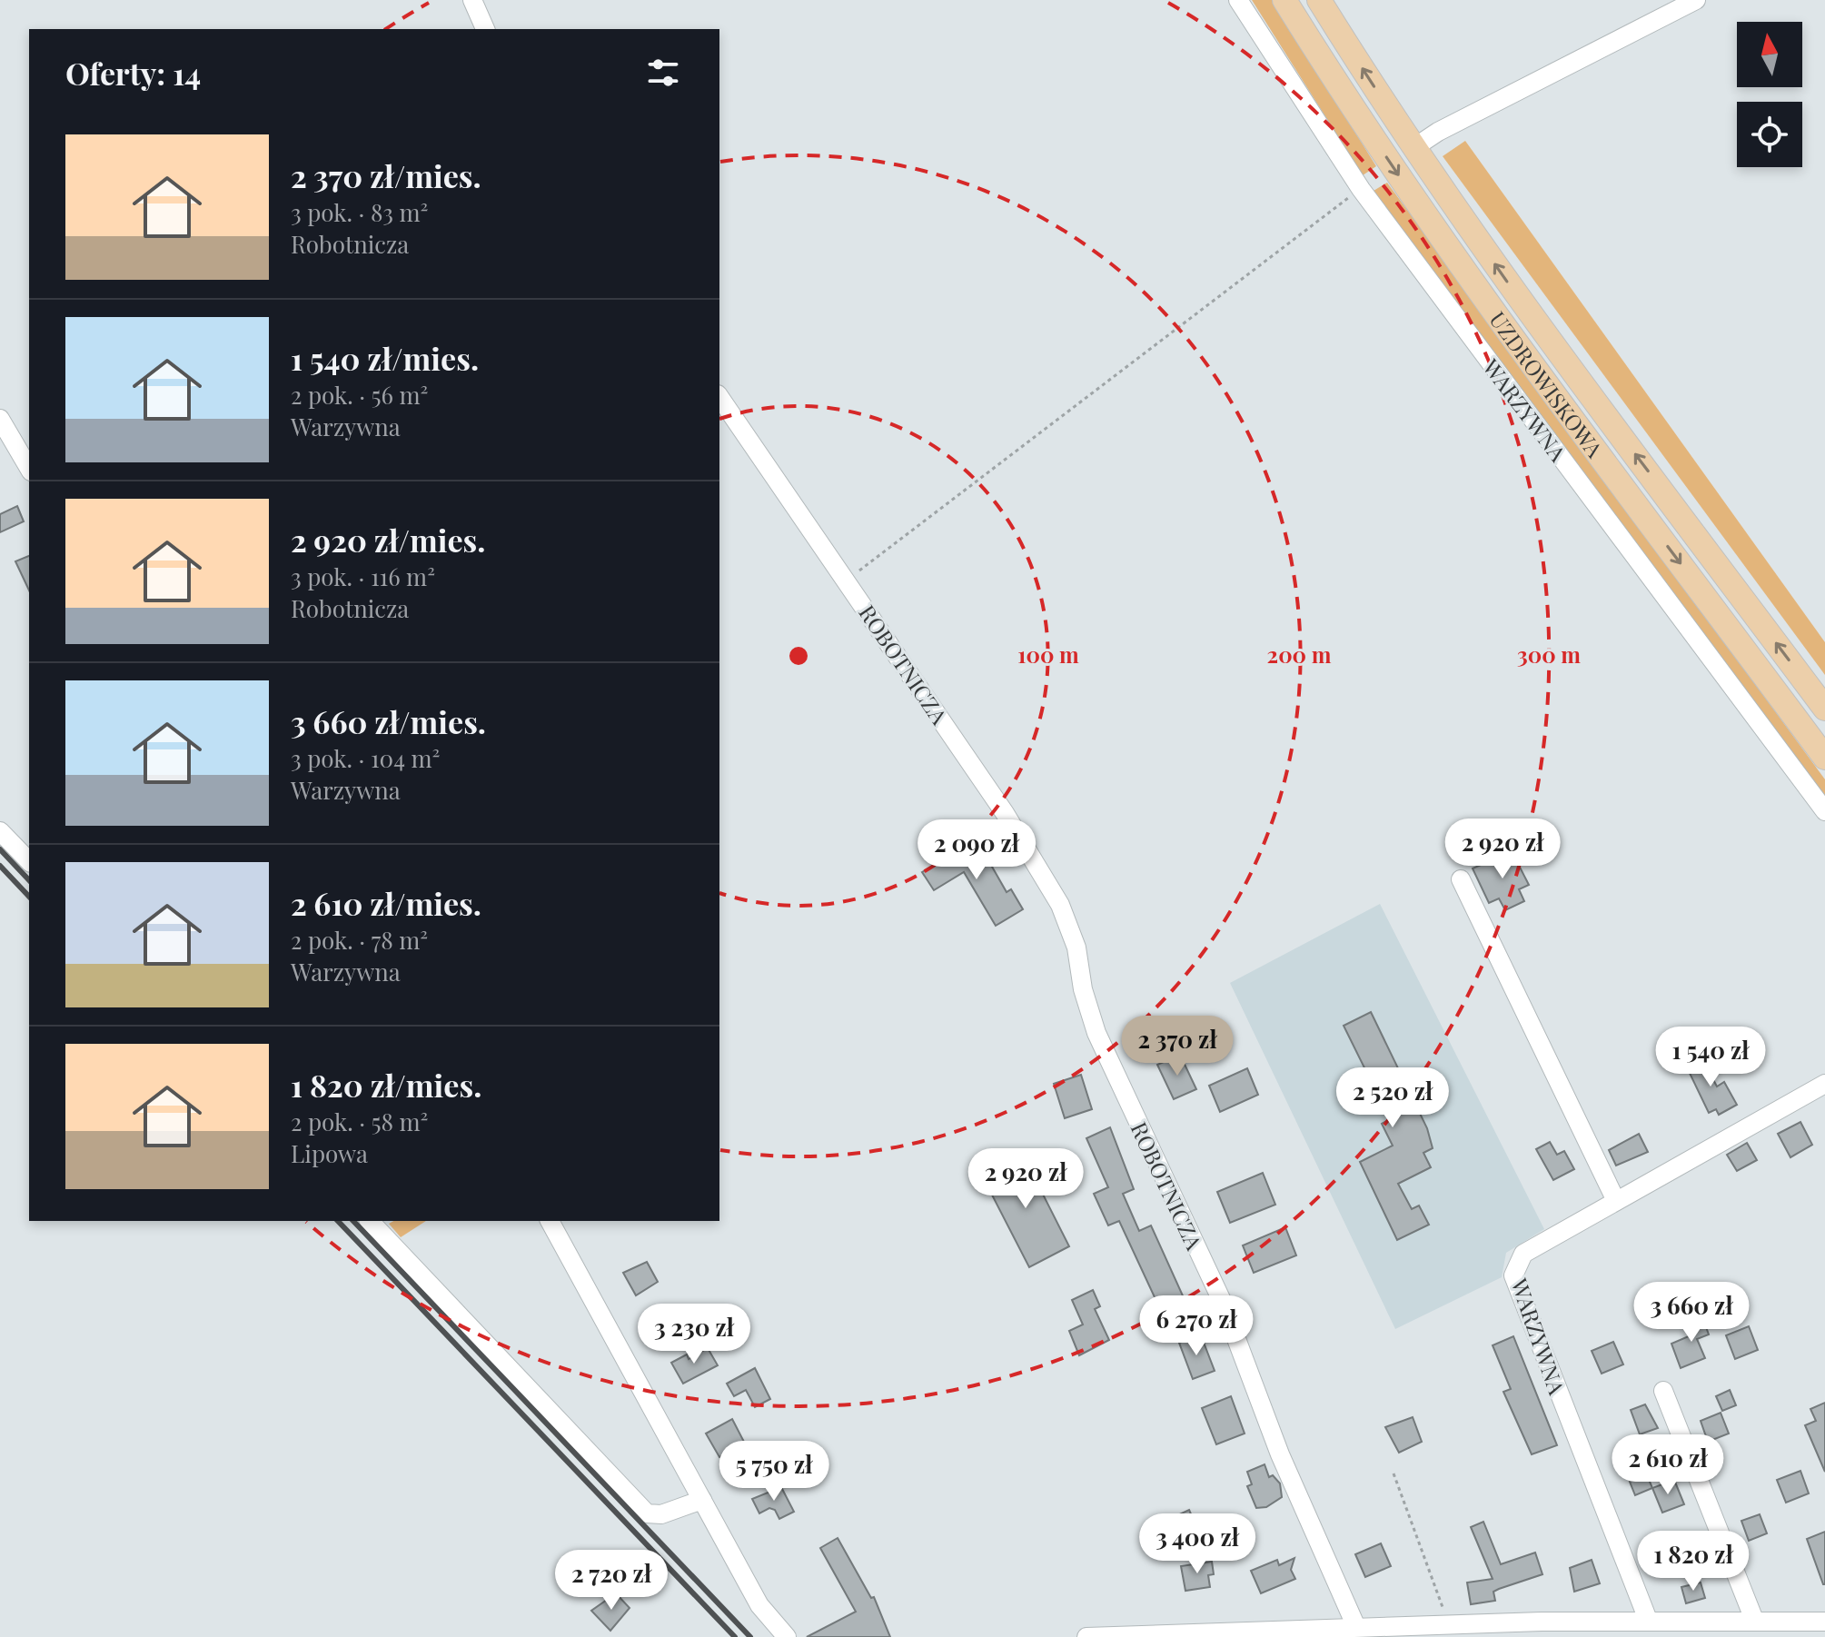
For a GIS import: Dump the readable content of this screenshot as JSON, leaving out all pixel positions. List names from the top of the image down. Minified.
{"streets":{"main road":["UZDROWISKOWA"],"street":["WARZYWNA","ROBOTNICZA"]},"north":"top","page":{"heading":"Oferty: 14","list":[{"name":"2 370 zł/mies.","note":"3 pok. · 83 m² · Robotnicza"},{"name":"1 540 zł/mies.","note":"2 pok. · 56 m² · Warzywna"},{"name":"2 920 zł/mies.","note":"3 pok. · 116 m² · Robotnicza"},{"name":"3 660 zł/mies.","note":"3 pok. · 104 m² · Warzywna"},{"name":"2 610 zł/mies.","note":"2 pok. · 78 m² · Warzywna"},{"name":"1 820 zł/mies.","note":"2 pok. · 58 m² · Lipowa"}],"price":["2 920 zł","2 090 zł","2 370 zł","1 540 zł","2 520 zł","2 920 zł","3 660 zł","6 270 zł","3 230 zł","2 610 zł","5 750 zł","3 400 zł","1 820 zł","2 720 zł"]},"rings":["100 m","200 m","300 m"]}
